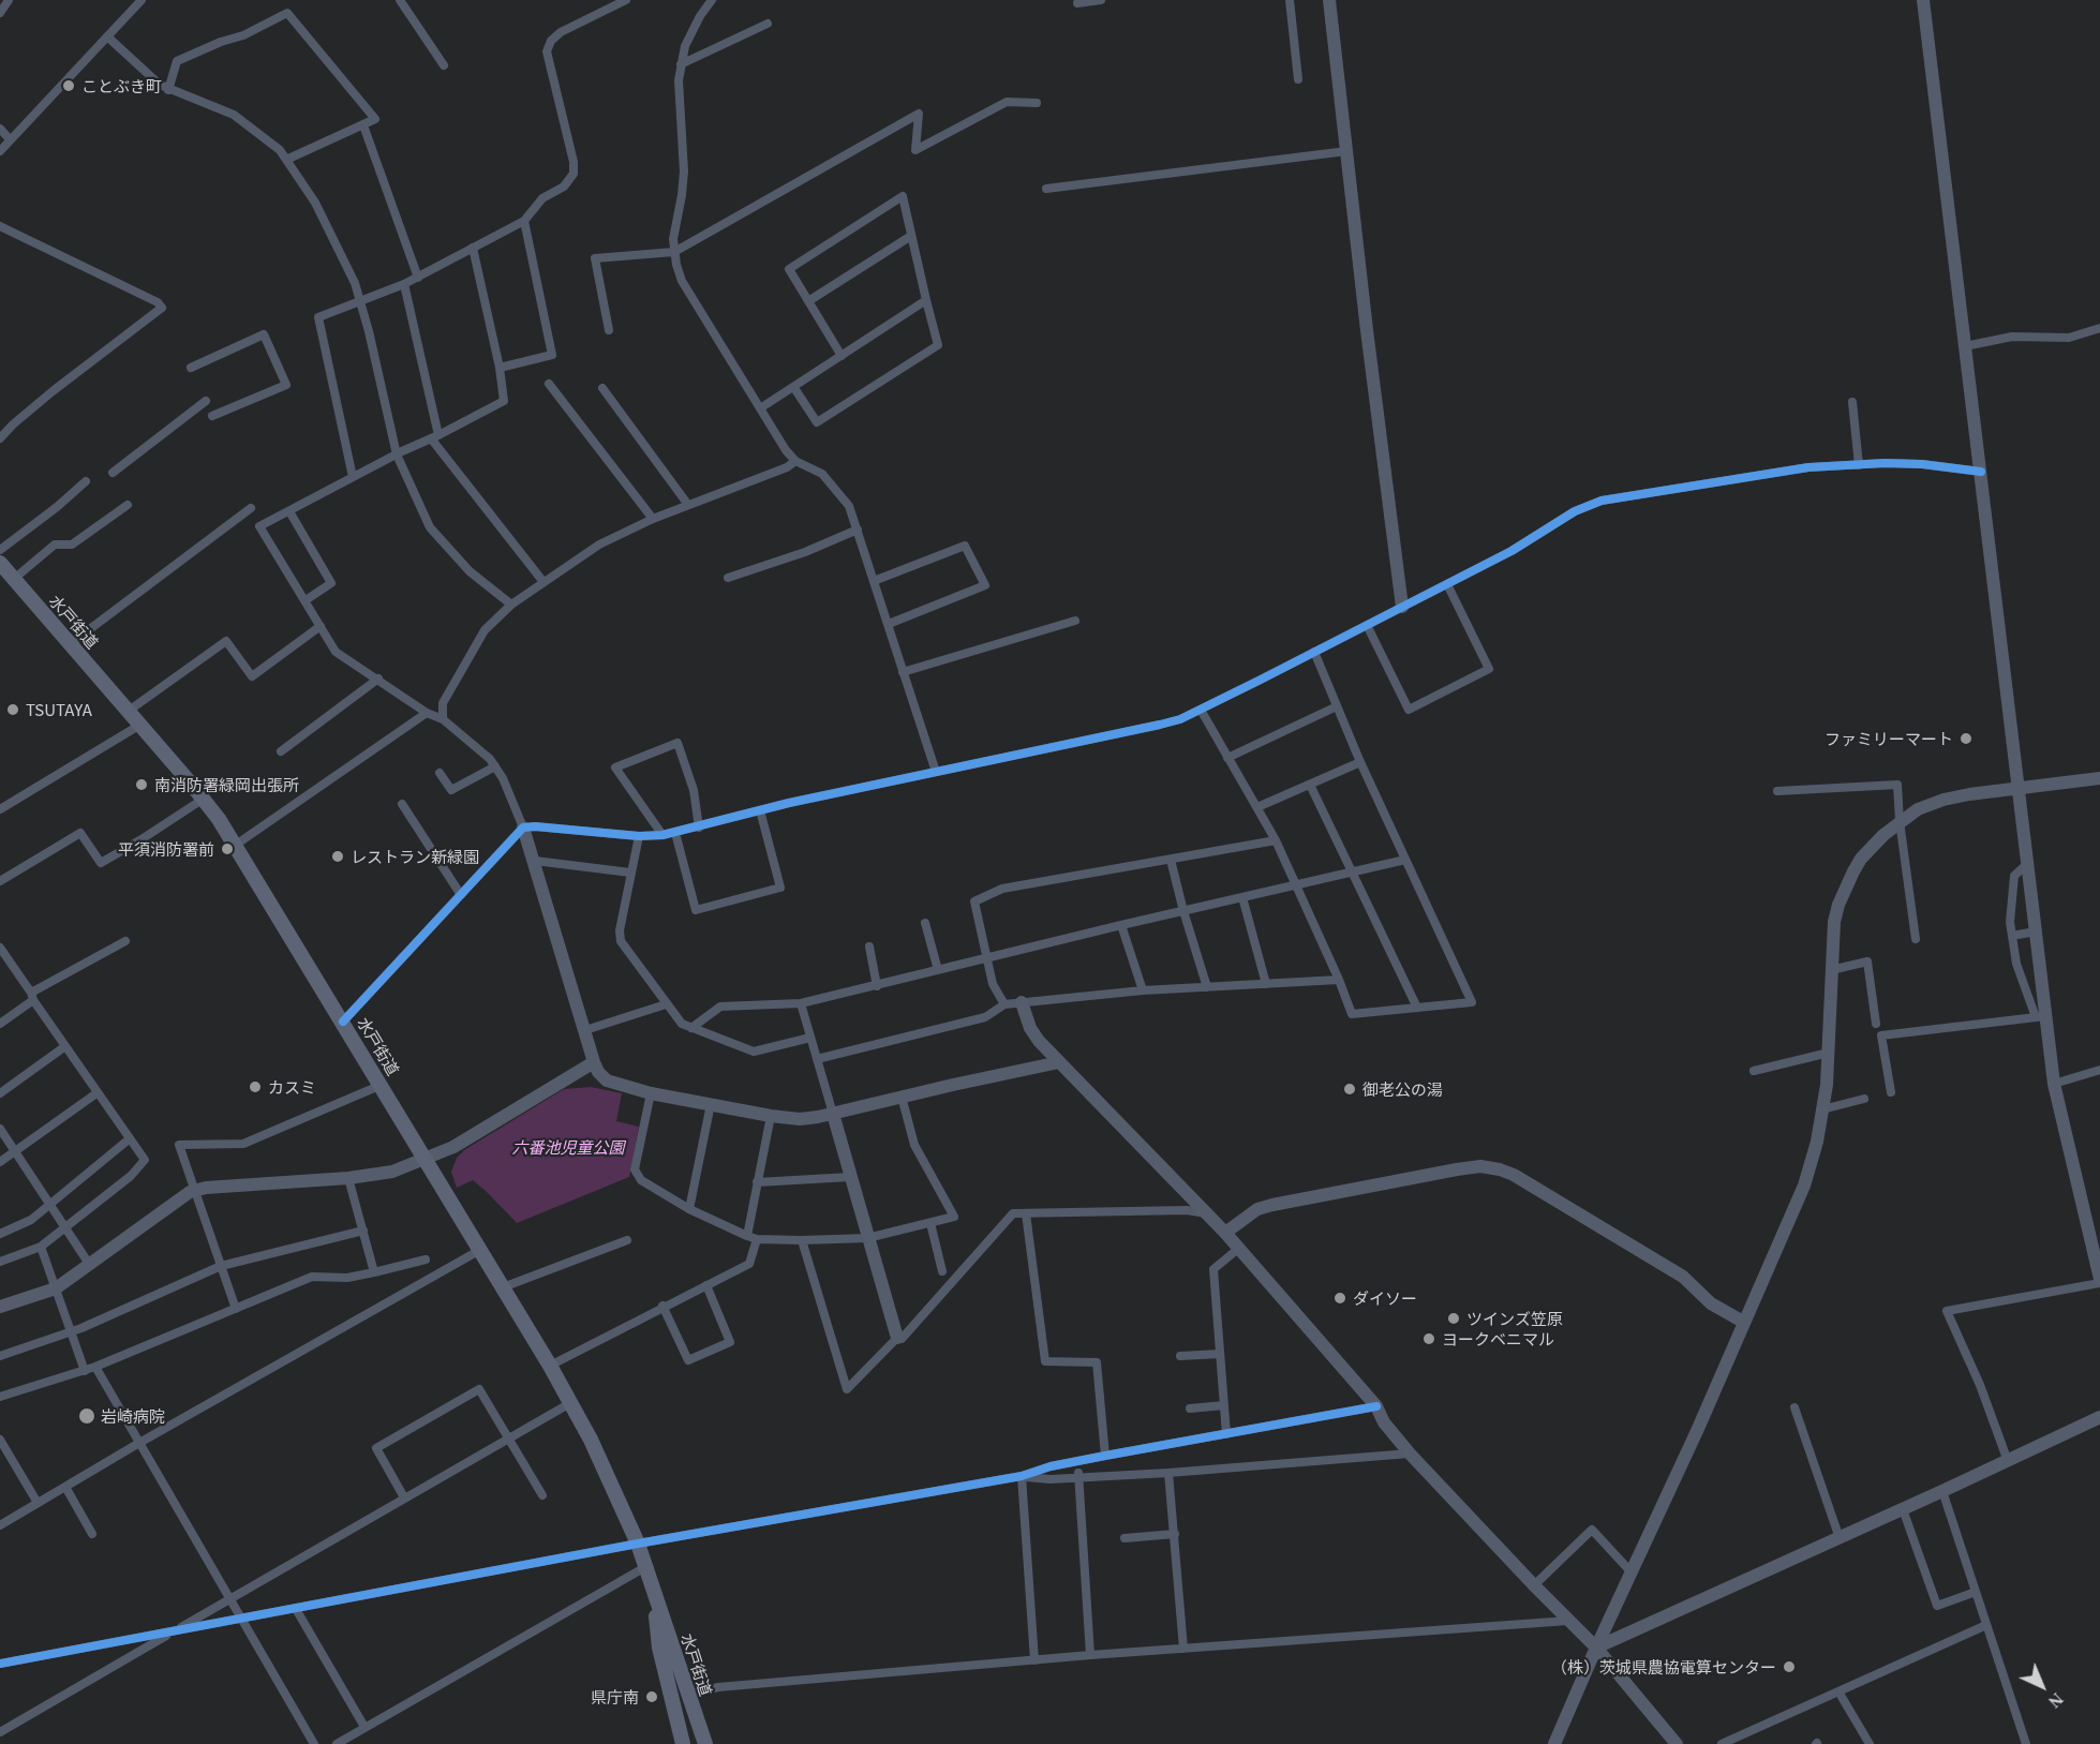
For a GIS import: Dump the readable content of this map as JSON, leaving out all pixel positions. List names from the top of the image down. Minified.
{"streets":{"main road":["水戸街道"]},"parks":["六番池児童公園"],"places":["ことぶき町","TSUTAYA","ファミリーマート","南消防署緑岡出張所","平須消防署前","レストラン新緑園","カスミ","御老公の湯","ダイソー","ツインズ笠原","ヨークベニマル","岩崎病院","（株）茨城県農協電算センター","県庁南"],"north":"bottom right"}
